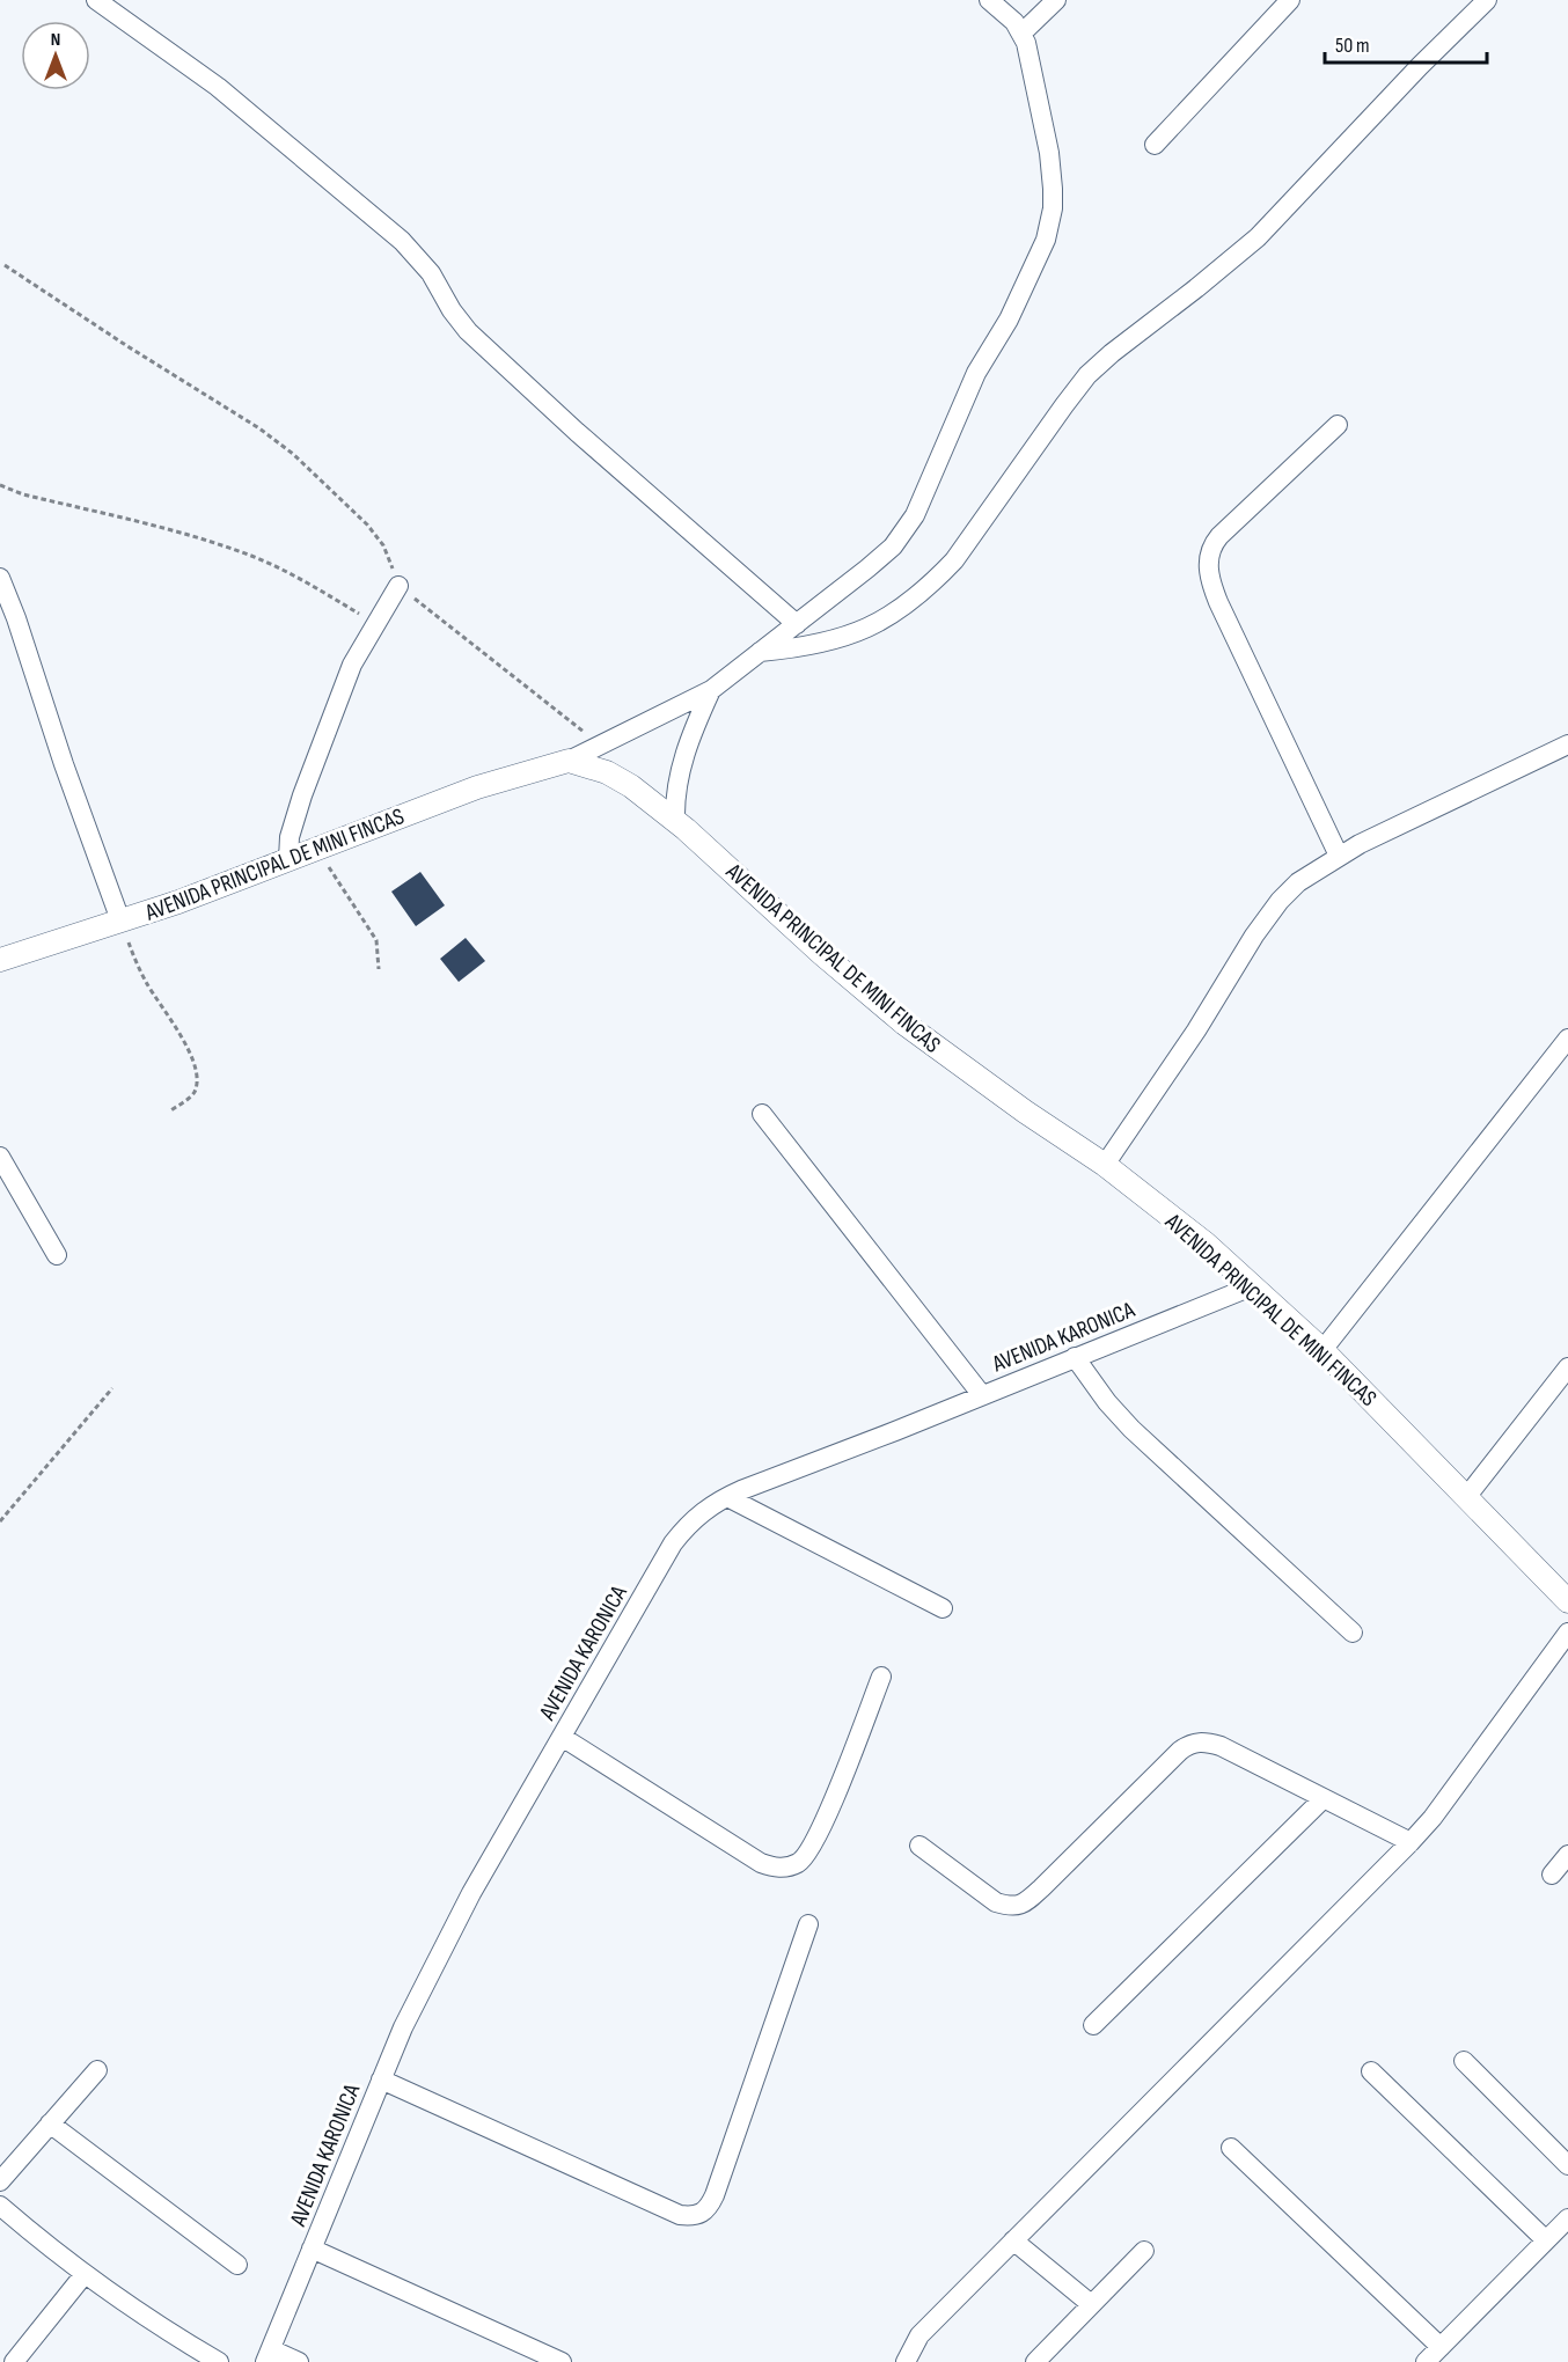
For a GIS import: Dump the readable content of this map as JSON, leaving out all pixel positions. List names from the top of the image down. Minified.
{"streets":{"street":["AVENIDA PRINCIPAL DE MINI FINCAS","AVENIDA KARONICA"]},"crossings":[["AVENIDA PRINCIPAL DE MINI FINCAS","AVENIDA KARONICA"]],"scale_bar":"50 m","north":"top"}
